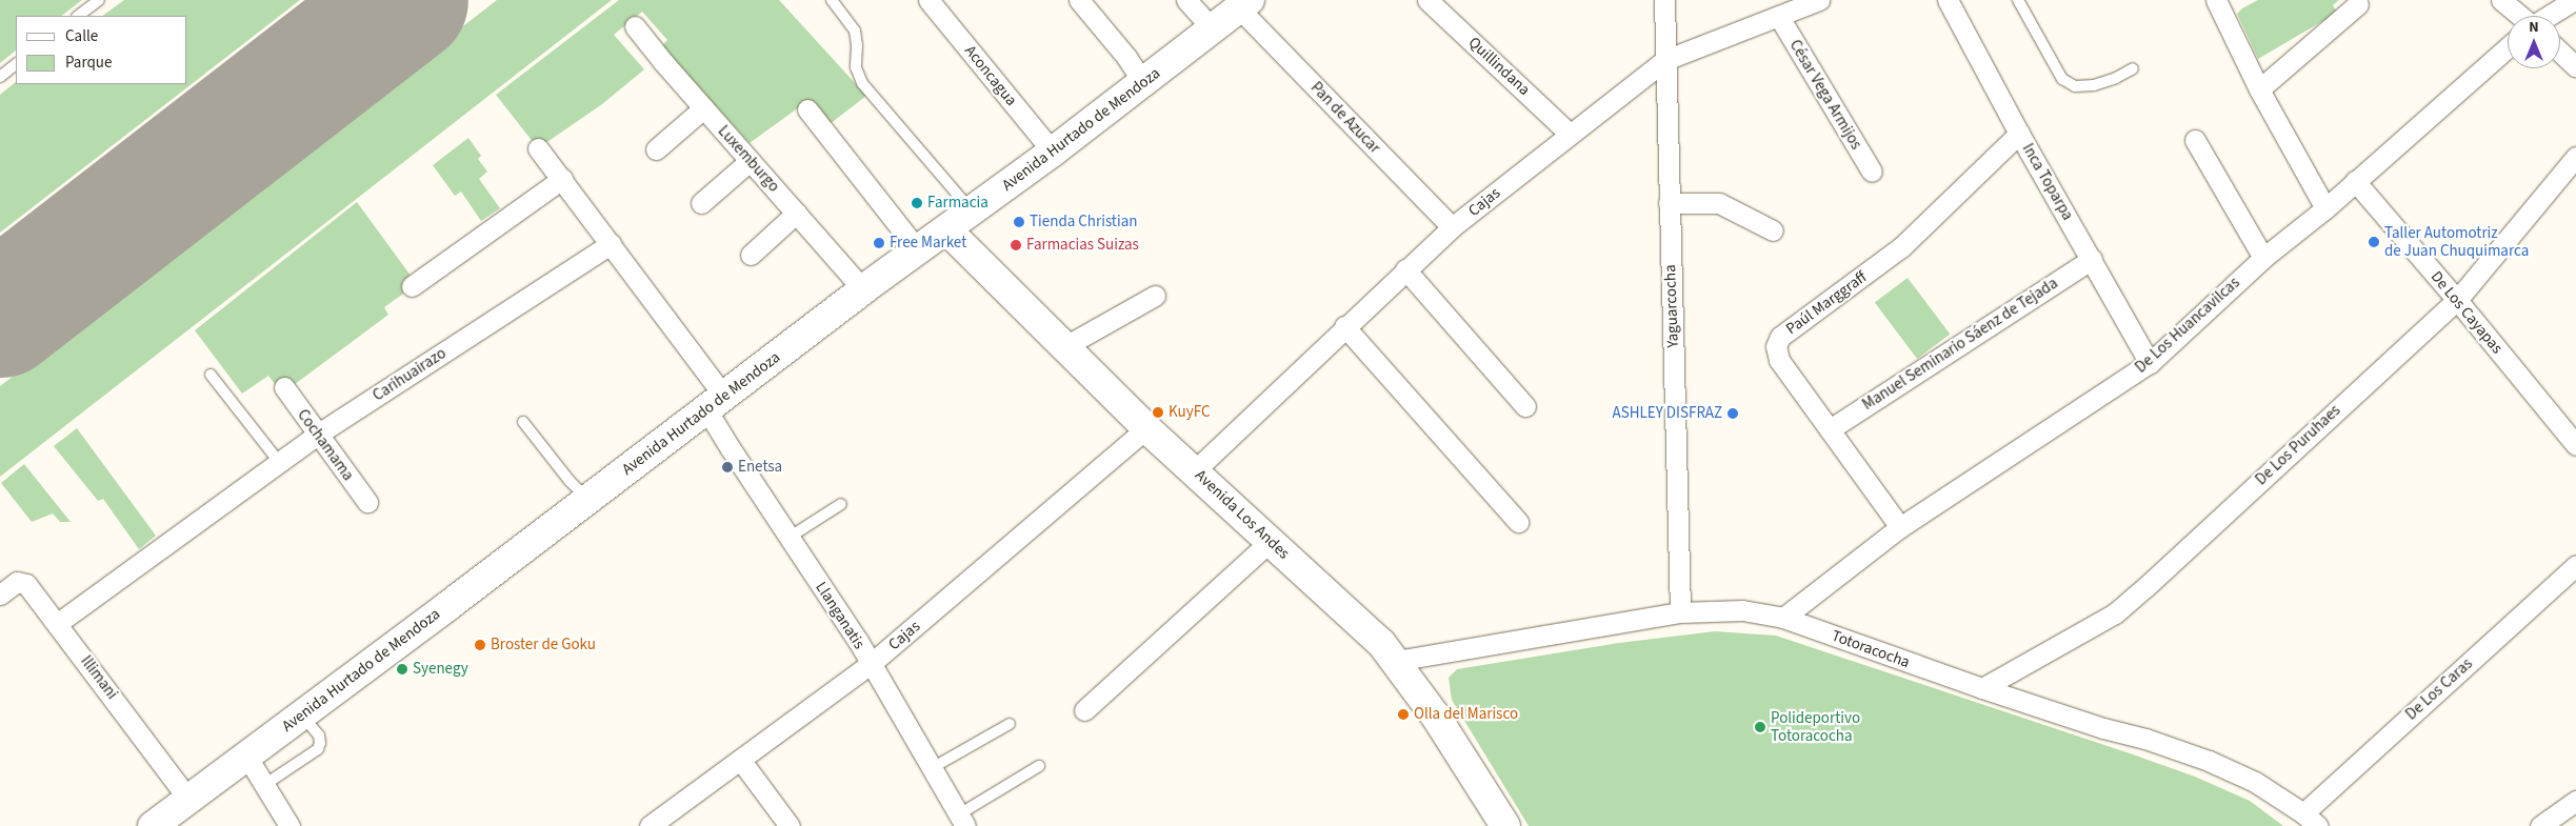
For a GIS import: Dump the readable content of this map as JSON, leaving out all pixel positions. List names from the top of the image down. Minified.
{"streets":{"main road":["Avenida Hurtado de Mendoza","Avenida Los Andes"],"street":["Quillindana","Aconcagua","César Vega Armijos","Pan de Azucar","Luxemburgo","Inca Toparpa","Cajas","Paúl Marggraff","Yaguarcocha","De Los Cayapas","De Los Huancavilcas","Manuel Seminario Sáenz de Tejada","Carihuairazo","Cochamama","De Los Puruhaes","Llanganatis","Totoracocha","Illimani","De Los Caras"]},"crossings":[["Quillindana","Cajas"],["Aconcagua","Avenida Hurtado de Mendoza"],["César Vega Armijos","Cajas"],["Pan de Azucar","Avenida Hurtado de Mendoza"],["Pan de Azucar","Cajas"],["Avenida Hurtado de Mendoza","Luxemburgo"],["Avenida Hurtado de Mendoza","Avenida Los Andes"],["Avenida Hurtado de Mendoza","Llanganatis"],["Avenida Hurtado de Mendoza","Illimani"],["Inca Toparpa","Paúl Marggraff"],["Inca Toparpa","De Los Huancavilcas"],["Inca Toparpa","Manuel Seminario Sáenz de Tejada"],["Cajas","Yaguarcocha"],["Cajas","Avenida Los Andes"],["Cajas","Llanganatis"],["Paúl Marggraff","De Los Huancavilcas"],["Paúl Marggraff","Manuel Seminario Sáenz de Tejada"],["Yaguarcocha","Totoracocha"],["De Los Cayapas","De Los Huancavilcas"],["De Los Cayapas","De Los Puruhaes"],["De Los Huancavilcas","Totoracocha"],["Carihuairazo","Cochamama"],["Carihuairazo","Illimani"],["De Los Puruhaes","Totoracocha"],["Avenida Los Andes","Totoracocha"],["Totoracocha","De Los Caras"]],"places":["Farmacia","Tienda Christian","Taller Automotriz de Juan Chuquimarca","Free Market","Farmacias Suizas","KuyFC","ASHLEY DISFRAZ","Enetsa","Broster de Goku","Syenegy","Olla del Marisco","Polideportivo Totoracocha"],"legend":["Calle","Parque"],"north":"top"}
